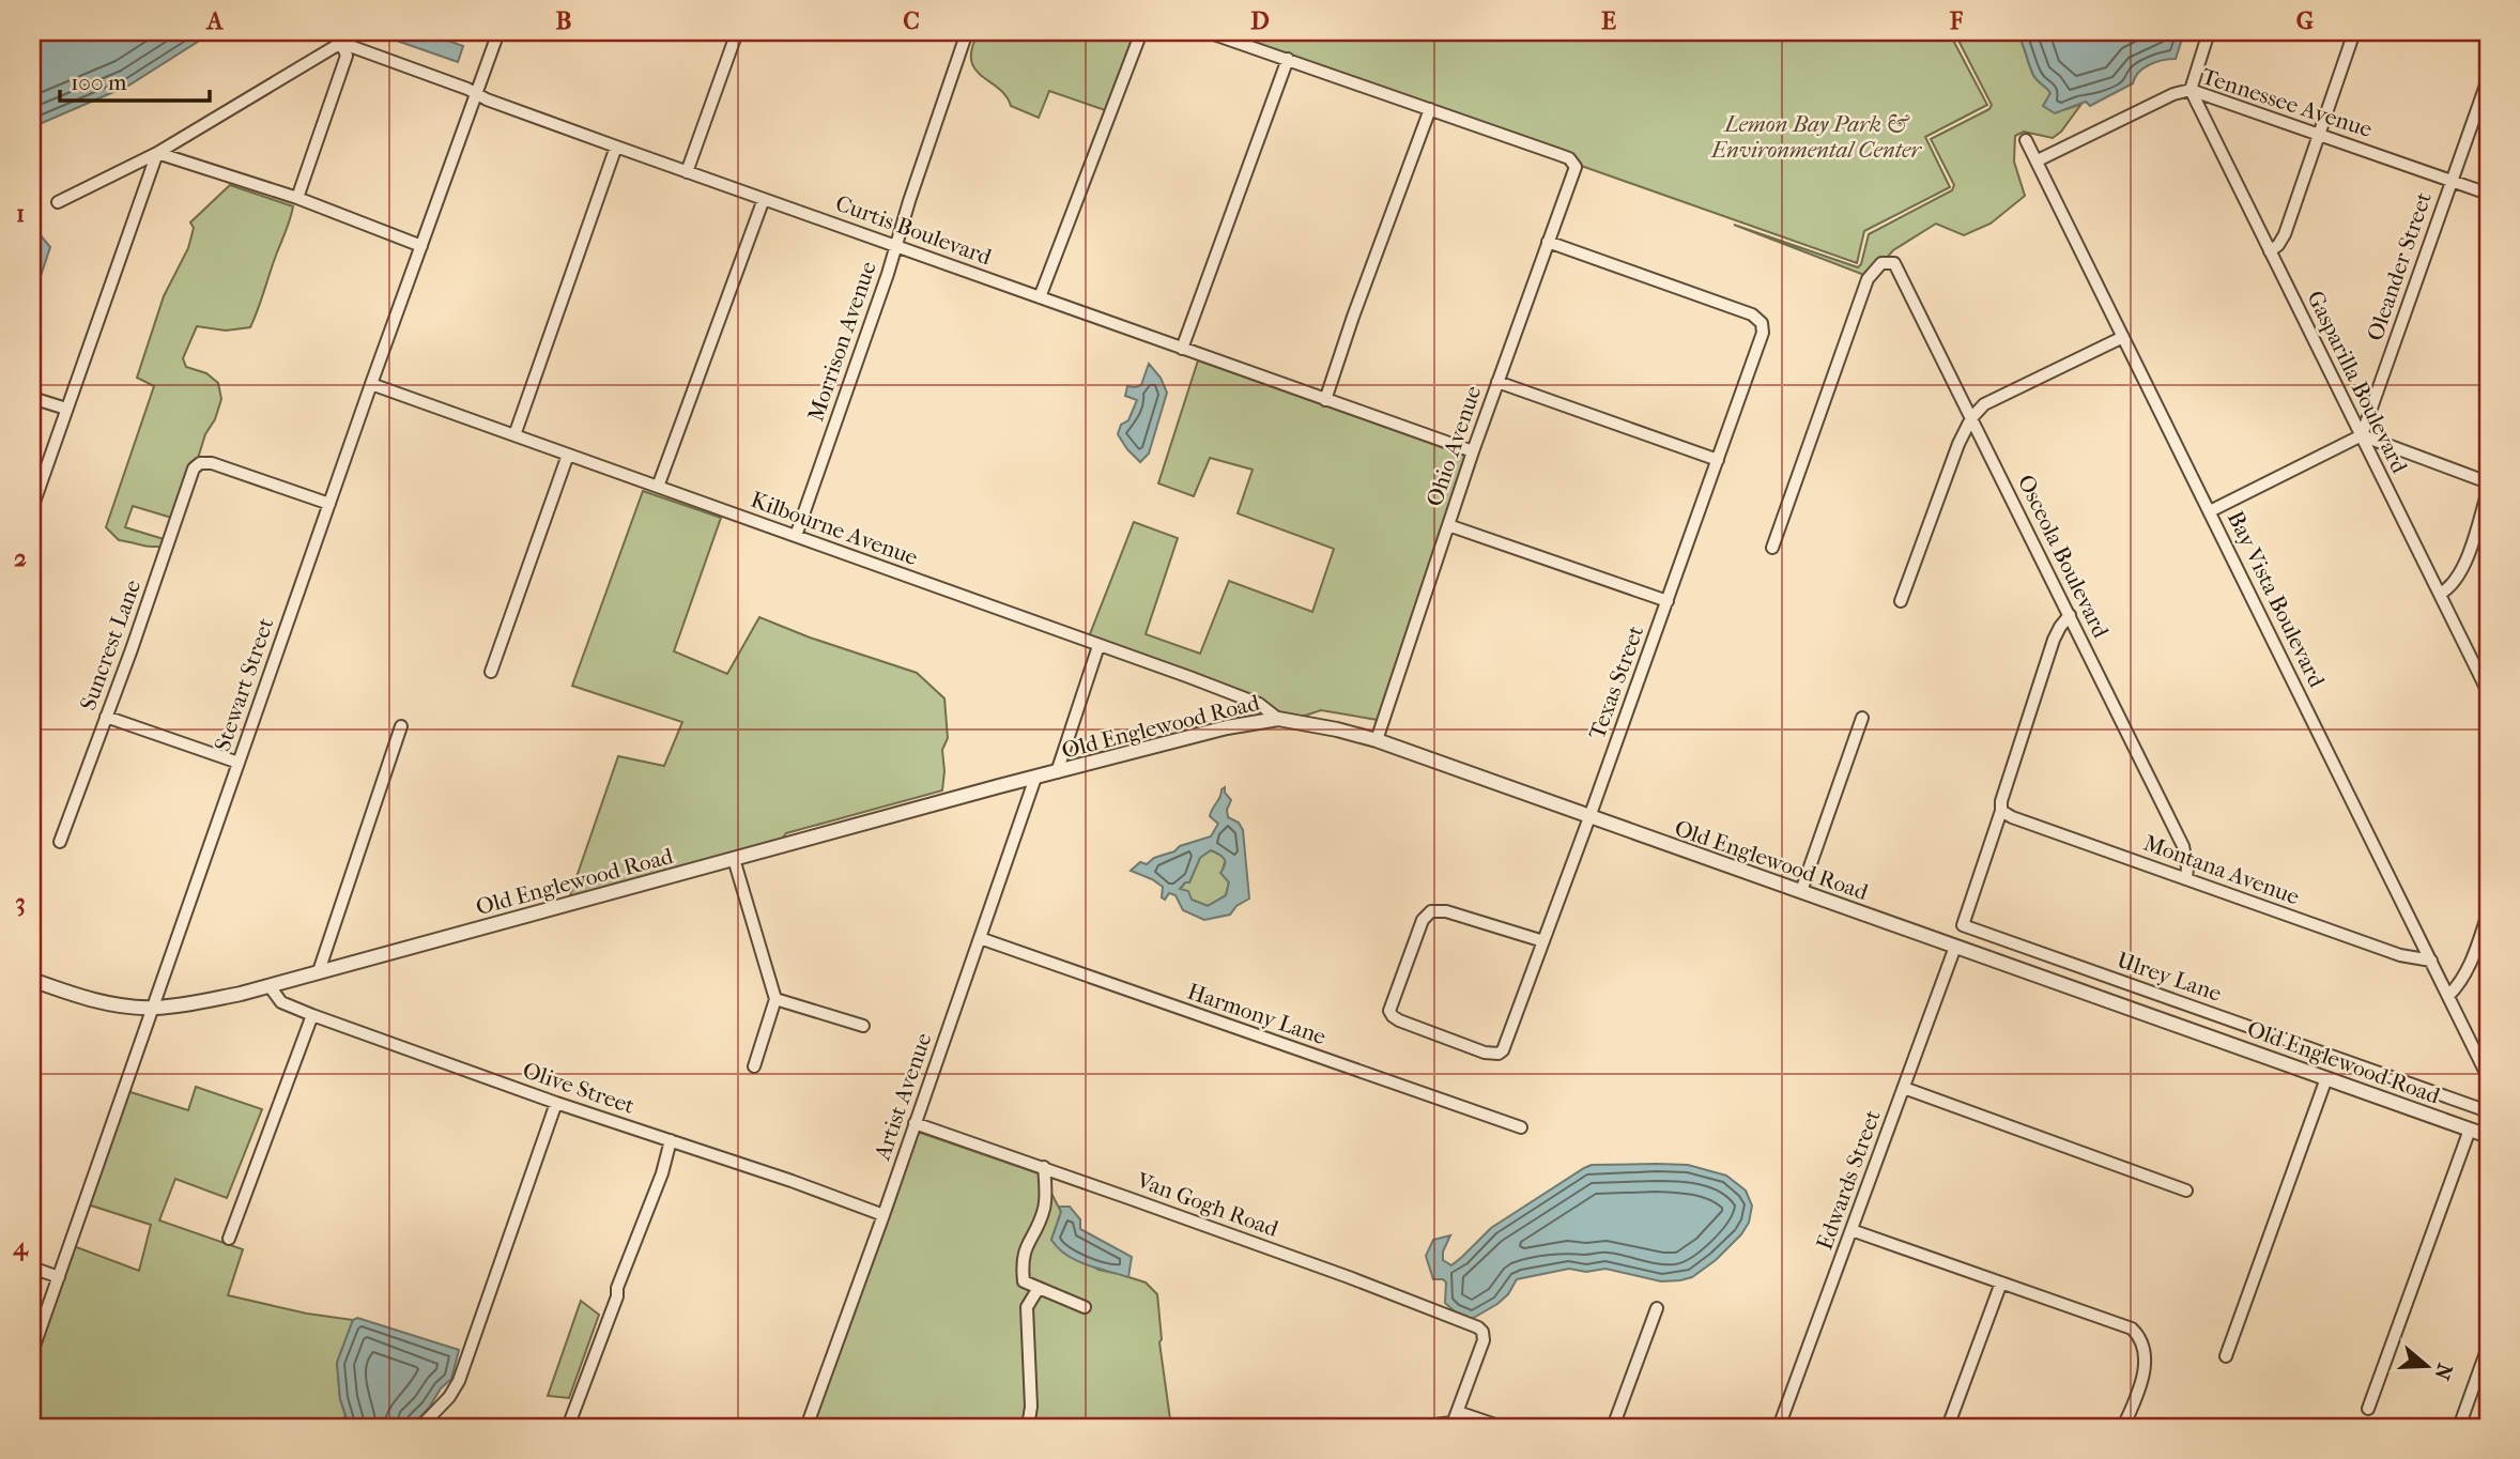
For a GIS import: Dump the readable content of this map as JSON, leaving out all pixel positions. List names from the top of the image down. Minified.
{"streets":{"street":["Tennessee Avenue","Curtis Boulevard","Oleander Street","Morrison Avenue","Gasparilla Boulevard","Ohio Avenue","Kilbourne Avenue","Osceola Boulevard","Bay Vista Boulevard","Suncrest Lane","Texas Street","Stewart Street","Old Englewood Road","Montana Avenue","Ulrey Lane","Harmony Lane","Olive Street","Artist Avenue","Edwards Street","Van Gogh Road"]},"crossings":[["Tennessee Avenue","Oleander Street"],["Tennessee Avenue","Gasparilla Boulevard"],["Tennessee Avenue","Bay Vista Boulevard"],["Curtis Boulevard","Morrison Avenue"],["Curtis Boulevard","Ohio Avenue"],["Curtis Boulevard","Stewart Street"],["Oleander Street","Gasparilla Boulevard"],["Morrison Avenue","Kilbourne Avenue"],["Ohio Avenue","Texas Street"],["Ohio Avenue","Old Englewood Road"],["Kilbourne Avenue","Stewart Street"],["Kilbourne Avenue","Old Englewood Road"],["Osceola Boulevard","Montana Avenue"],["Bay Vista Boulevard","Montana Avenue"],["Suncrest Lane","Stewart Street"],["Texas Street","Old Englewood Road"],["Stewart Street","Old Englewood Road"],["Old Englewood Road","Olive Street"],["Old Englewood Road","Artist Avenue"],["Old Englewood Road","Edwards Street"],["Montana Avenue","Ulrey Lane"],["Harmony Lane","Artist Avenue"],["Olive Street","Artist Avenue"],["Artist Avenue","Van Gogh Road"]],"parks":["Lemon Bay Park & Environmental Center"],"scale_bar":"100 m","north":"right","grid":{"columns":["A","B","C","D","E","F","G"],"rows":["1","2","3","4"]}}
